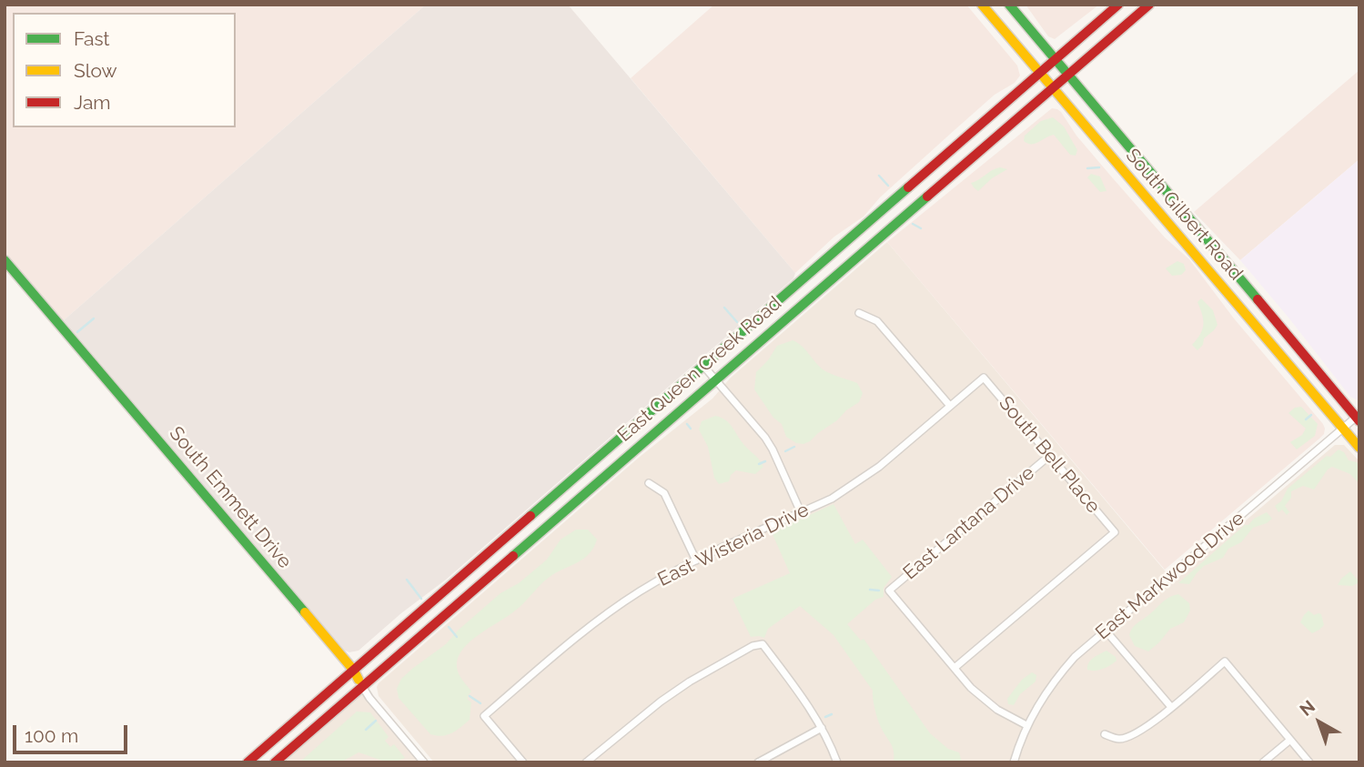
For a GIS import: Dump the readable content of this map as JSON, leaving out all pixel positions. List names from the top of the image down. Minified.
{"streets":{"main road":["South Gilbert Road","East Queen Creek Road","South Emmett Drive"],"street":["South Bell Place","East Lantana Drive","East Wisteria Drive","East Markwood Drive"]},"crossings":[["South Gilbert Road","East Queen Creek Road"],["South Gilbert Road","East Markwood Drive"],["East Queen Creek Road","South Emmett Drive"],["South Bell Place","East Lantana Drive"],["South Bell Place","East Wisteria Drive"]],"legend":["Fast","Slow","Jam"],"scale_bar":"100 m","north":"top left"}
